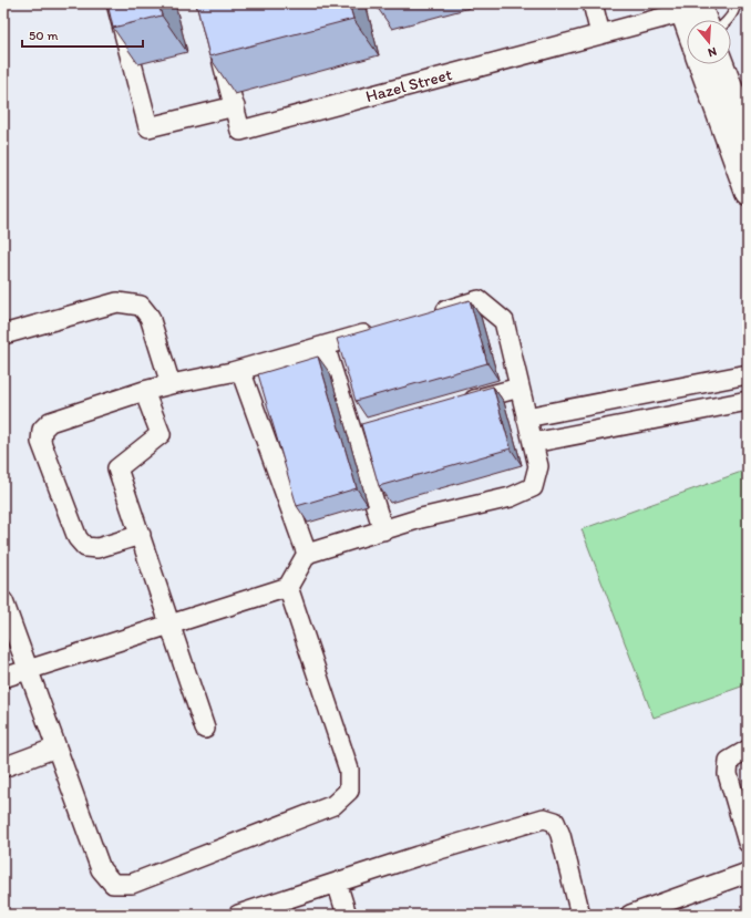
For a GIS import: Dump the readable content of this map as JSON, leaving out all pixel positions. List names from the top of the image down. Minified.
{"streets":{"street":["Hazel Street"]},"scale_bar":"50 m","north":"bottom"}
